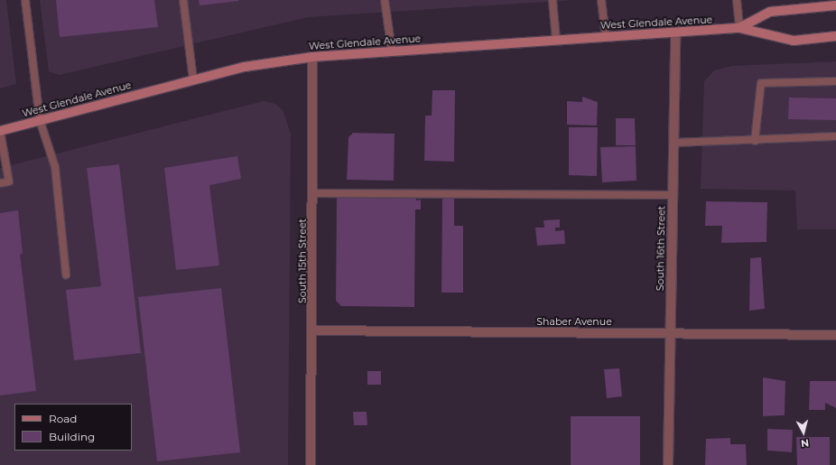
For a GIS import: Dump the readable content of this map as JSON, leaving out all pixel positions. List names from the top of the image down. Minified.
{"streets":{"main road":["West Glendale Avenue"],"street":["South 16th Street","South 15th Street","Shaber Avenue"]},"crossings":[["West Glendale Avenue","South 16th Street"],["West Glendale Avenue","South 15th Street"],["South 16th Street","Shaber Avenue"],["South 15th Street","Shaber Avenue"]],"legend":["Road","Building"],"north":"bottom"}
